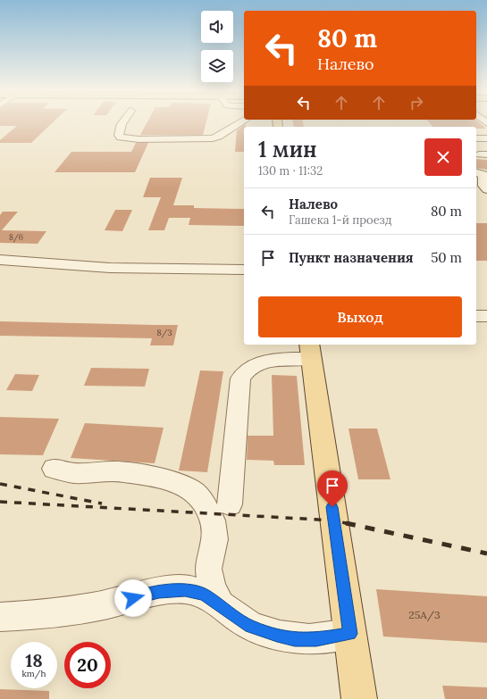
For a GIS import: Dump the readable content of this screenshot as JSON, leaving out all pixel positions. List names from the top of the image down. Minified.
{"house_numbers":["8/6","8/3","25А/3"],"page":{"turn":["80 m","Налево"],"heading":["1 мин","130 m · 11:32"],"list":[{"name":"Налево","note":"Гашека 1-й проезд","value":"80 m"},{"name":"Пункт назначения","value":"50 m"}],"buttons":"Выход","speed":"18 km/h","limit":"20"}}
